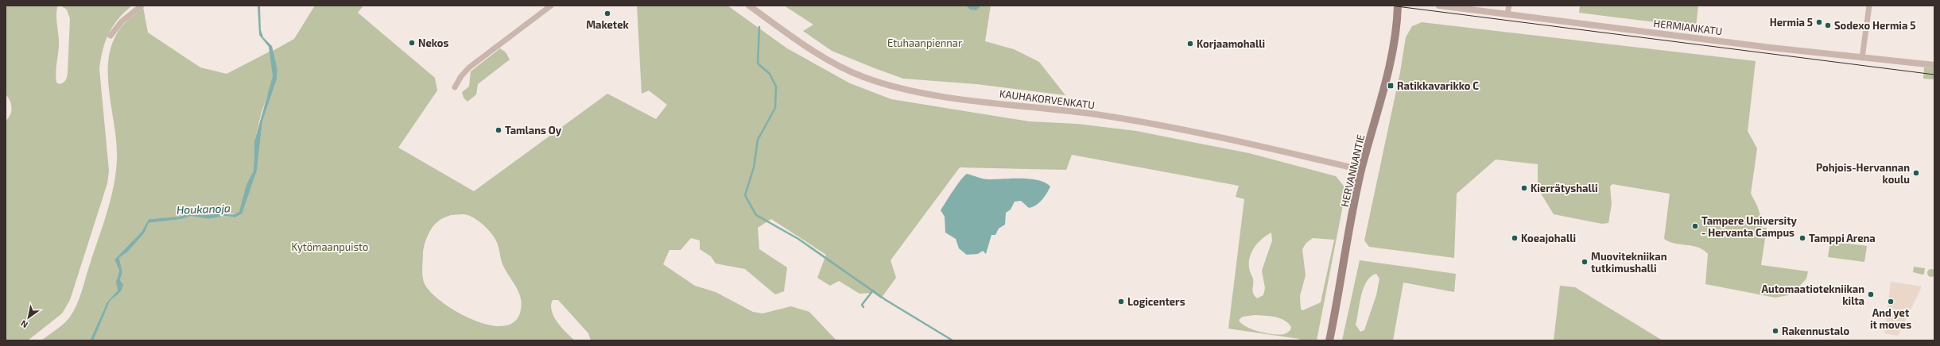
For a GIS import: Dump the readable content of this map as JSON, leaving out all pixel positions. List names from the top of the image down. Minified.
{"streets":{"main road":["HERVANNANTIE"],"street":["HERMIANKATU","KAUHAKORVENKATU"]},"crossings":[["KAUHAKORVENKATU","HERVANNANTIE"]],"water":["Houkanoja"],"parks":["Etuhaanpiennar","Kytömaanpuisto"],"places":{"other":["Maketek","Hermia 5","Sodexo Hermia 5","Nekos","Korjaamohalli","Tamlans Oy","Pohjois-Hervannan koulu","Kierrätyshalli","Tampere University - Hervanta Campus","Koeajohalli","Tamppi Arena","Muovitekniikan tutkimushalli","Automaatiotekniikan kilta","Logicenters","And yet it moves","Rakennustalo"],"transit":["Ratikkavarikko C"]},"north":"bottom left"}
